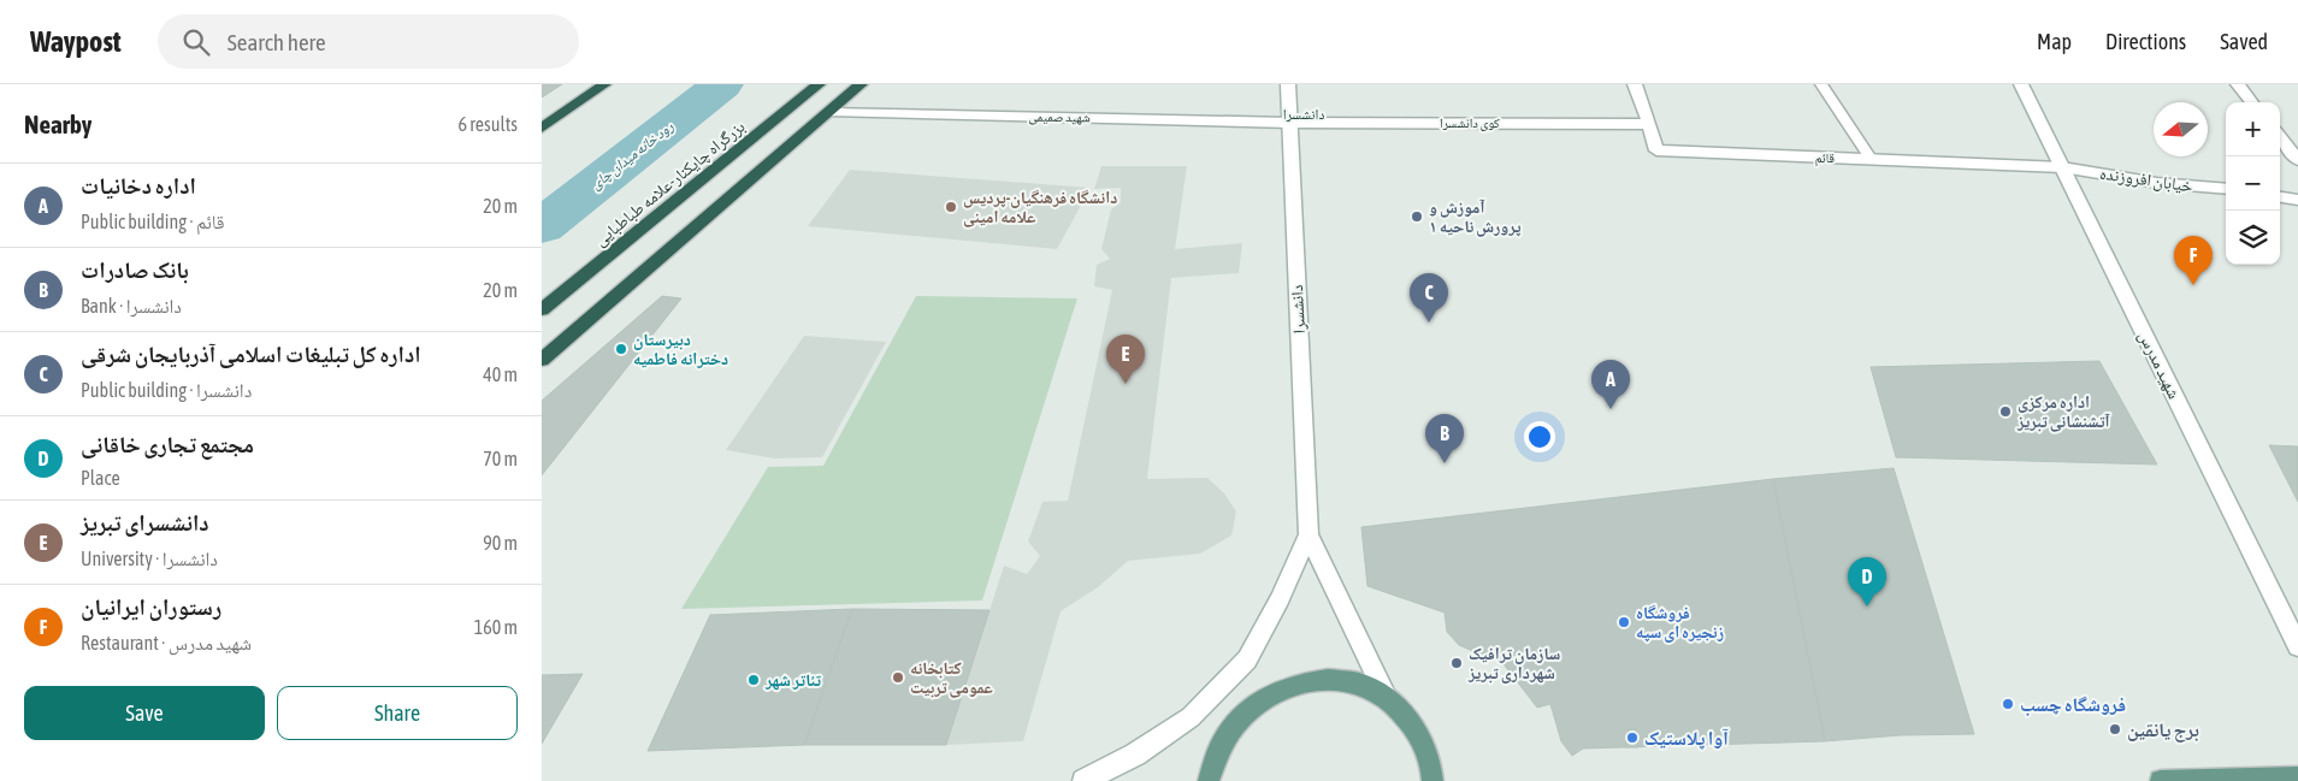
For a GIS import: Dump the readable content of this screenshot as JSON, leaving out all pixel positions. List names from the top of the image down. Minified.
{"streets":{"highway":["بزرگراه چایکنار-علامه طباطبایی"],"street":["شهید صمیمی","کوی دانشسرا","قائم","خیابان افروزنده","دانشسرا","شهید مدرس"]},"crossings":[["شهید صمیمی","کوی دانشسرا"],["شهید صمیمی","دانشسرا"],["کوی دانشسرا","قائم"],["کوی دانشسرا","دانشسرا"],["قائم","خیابان افروزنده"],["قائم","شهید مدرس"],["خیابان افروزنده","شهید مدرس"]],"districts":["دانشسرا"],"water":["رود خانه میدان چای"],"places":["دانشگاه فرهنگیان-پردیس علامه امینی","آموزش و پرورش ناحیه ۱","دبیرستان دخترانه فاطمیه","اداره مرکزی آتشنشانی تبریز","فروشگاه زنجیره ای سپه","سازمان ترافیک شهرداری تبریز","کتابخانه عمومی تربیت","تئاتر شهر","فروشگاه چسب","برج یانقین","آوا پلاستیک"],"north":"left","page":{"header":"Waypost","search":"Search here","nav":["Map","Directions","Saved"],"heading":["Nearby","6 results"],"map_buttons":["+","−"],"list":[{"mark":"A","name":"اداره دخانیات","note":"Public building · قائم","value":"20 m"},{"mark":"B","name":"بانک صادرات","note":"Bank · دانشسرا","value":"20 m"},{"mark":"C","name":"اداره کل تبلیغات اسلامی آذربایجان شرقی","note":"Public building · دانشسرا","value":"40 m"},{"mark":"D","name":"مجتمع تجاری خاقانی","note":"Place","value":"70 m"},{"mark":"E","name":"دانشسرای تبریز","note":"University · دانشسرا","value":"90 m"},{"mark":"F","name":"رستوران ایرانیان","note":"Restaurant · شهید مدرس","value":"160 m"}],"pins":["F","C","E","A","B","D"],"buttons":["Save","Share"]}}
